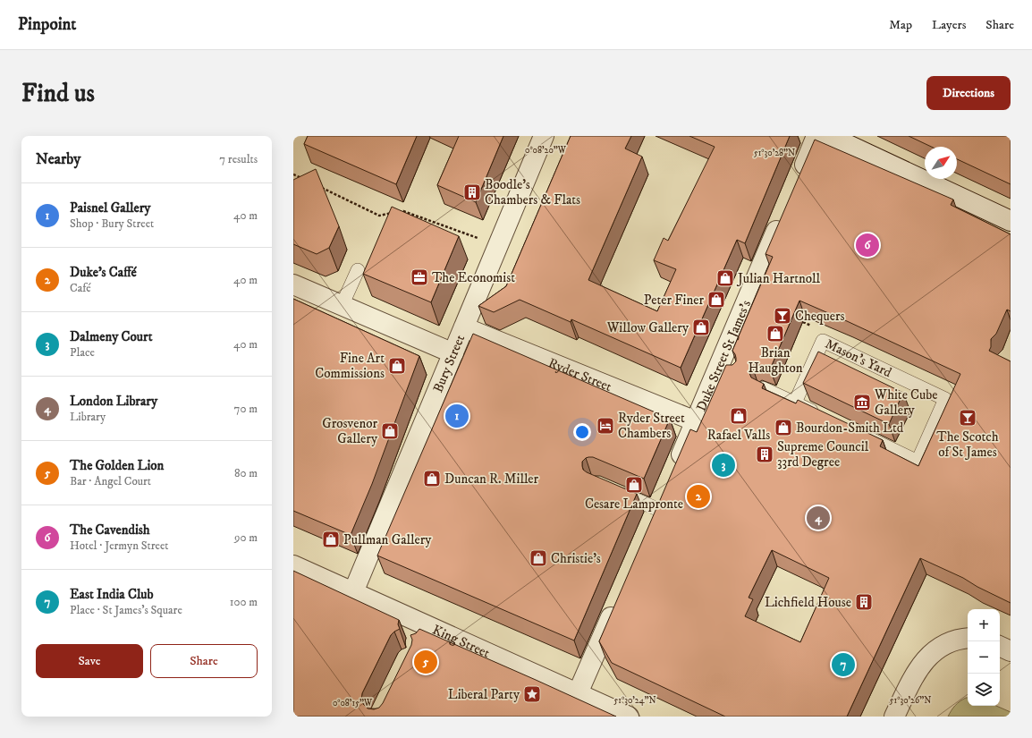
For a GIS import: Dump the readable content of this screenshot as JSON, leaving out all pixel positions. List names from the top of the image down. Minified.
{"streets":{"street":["Duke Street St James's","Bury Street","Ryder Street","King Street"],"lane":["Mason's Yard"]},"crossings":[["Duke Street St James's","Ryder Street"],["Bury Street","Ryder Street"],["Bury Street","King Street"]],"places":{"building":["Boodle's Chambers & Flats","Supreme Council 33rd Degree","Lichfield House"],"office":["The Economist"],"shop":["Julian Hartnoll","Peter Finer","Willow Gallery","Brian Haughton","Fine Art Commissions","Rafael Valls","Bourdon-Smith Ltd","Grosvenor Gallery","Duncan R. Miller","Cesare Lampronte","Pullman Gallery","Christie’s"],"bar":["Chequers","The Scotch of St James"],"museum":["White Cube Gallery"],"hotel":["Ryder Street Chambers"],"place":["Liberal Party"]},"north":"top right","page":{"header":"Pinpoint","nav":["Map","Layers","Share"],"buttons":["Directions",["Save","Share"]],"title":"Find us","heading":["Nearby","7 results"],"list":[{"mark":"1","name":"Paisnel Gallery","note":"Shop · Bury Street","value":"40 m"},{"mark":"2","name":"Duke's Caffé","note":"Café","value":"40 m"},{"mark":"3","name":"Dalmeny Court","note":"Place","value":"40 m"},{"mark":"4","name":"London Library","note":"Library","value":"70 m"},{"mark":"5","name":"The Golden Lion","note":"Bar · Angel Court","value":"80 m"},{"mark":"6","name":"The Cavendish","note":"Hotel · Jermyn Street","value":"90 m"},{"mark":"7","name":"East India Club","note":"Place · St James's Square","value":"100 m"}],"pins":["6","1","3","2","4","5","7"],"map_buttons":["+","−"]},"coordinates":["0°08'20\"W","51°30'28\"N","51°30'24\"N","51°30'26\"N","0°08'15\"W"]}
